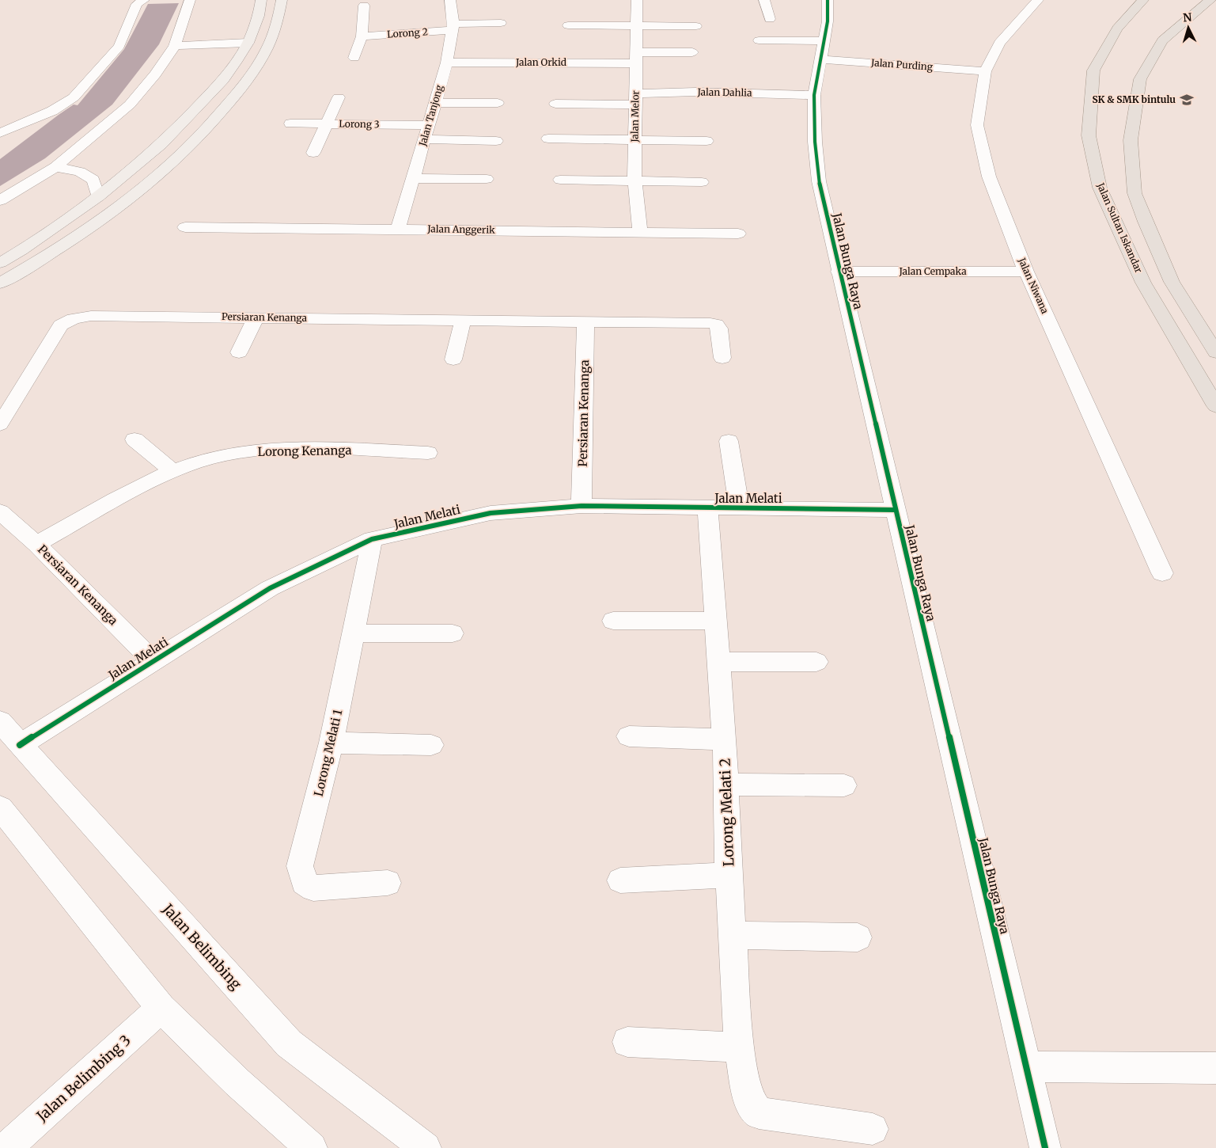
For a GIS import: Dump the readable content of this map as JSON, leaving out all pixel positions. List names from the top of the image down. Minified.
{"streets":{"main road":["Jalan Sultan Iskandar"],"street":["Lorong 2","Jalan Orkid","Jalan Purding","Jalan Dahlia","Jalan Tanjong","Jalan Melor","Lorong 3","Jalan Anggerik","Jalan Bunga Raya","Jalan Cempaka","Jalan Niwana","Persiaran Kenanga","Lorong Kenanga","Jalan Melati","Lorong Melati 1","Lorong Melati 2","Jalan Belimbing","Jalan Belimbing 3"]},"crossings":[["Lorong 2","Jalan Tanjong"],["Jalan Orkid","Jalan Tanjong"],["Jalan Orkid","Jalan Melor"],["Jalan Purding","Jalan Bunga Raya"],["Jalan Purding","Jalan Niwana"],["Jalan Dahlia","Jalan Melor"],["Jalan Dahlia","Jalan Bunga Raya"],["Jalan Tanjong","Lorong 3"],["Jalan Tanjong","Jalan Anggerik"],["Jalan Melor","Jalan Anggerik"],["Jalan Bunga Raya","Jalan Cempaka"],["Jalan Bunga Raya","Jalan Melati"],["Jalan Cempaka","Jalan Niwana"],["Persiaran Kenanga","Lorong Kenanga"],["Persiaran Kenanga","Jalan Melati"],["Jalan Melati","Lorong Melati 1"],["Jalan Melati","Lorong Melati 2"],["Jalan Melati","Jalan Belimbing"]],"places":{"school or university":["SK & SMK bintulu"]},"north":"top"}
